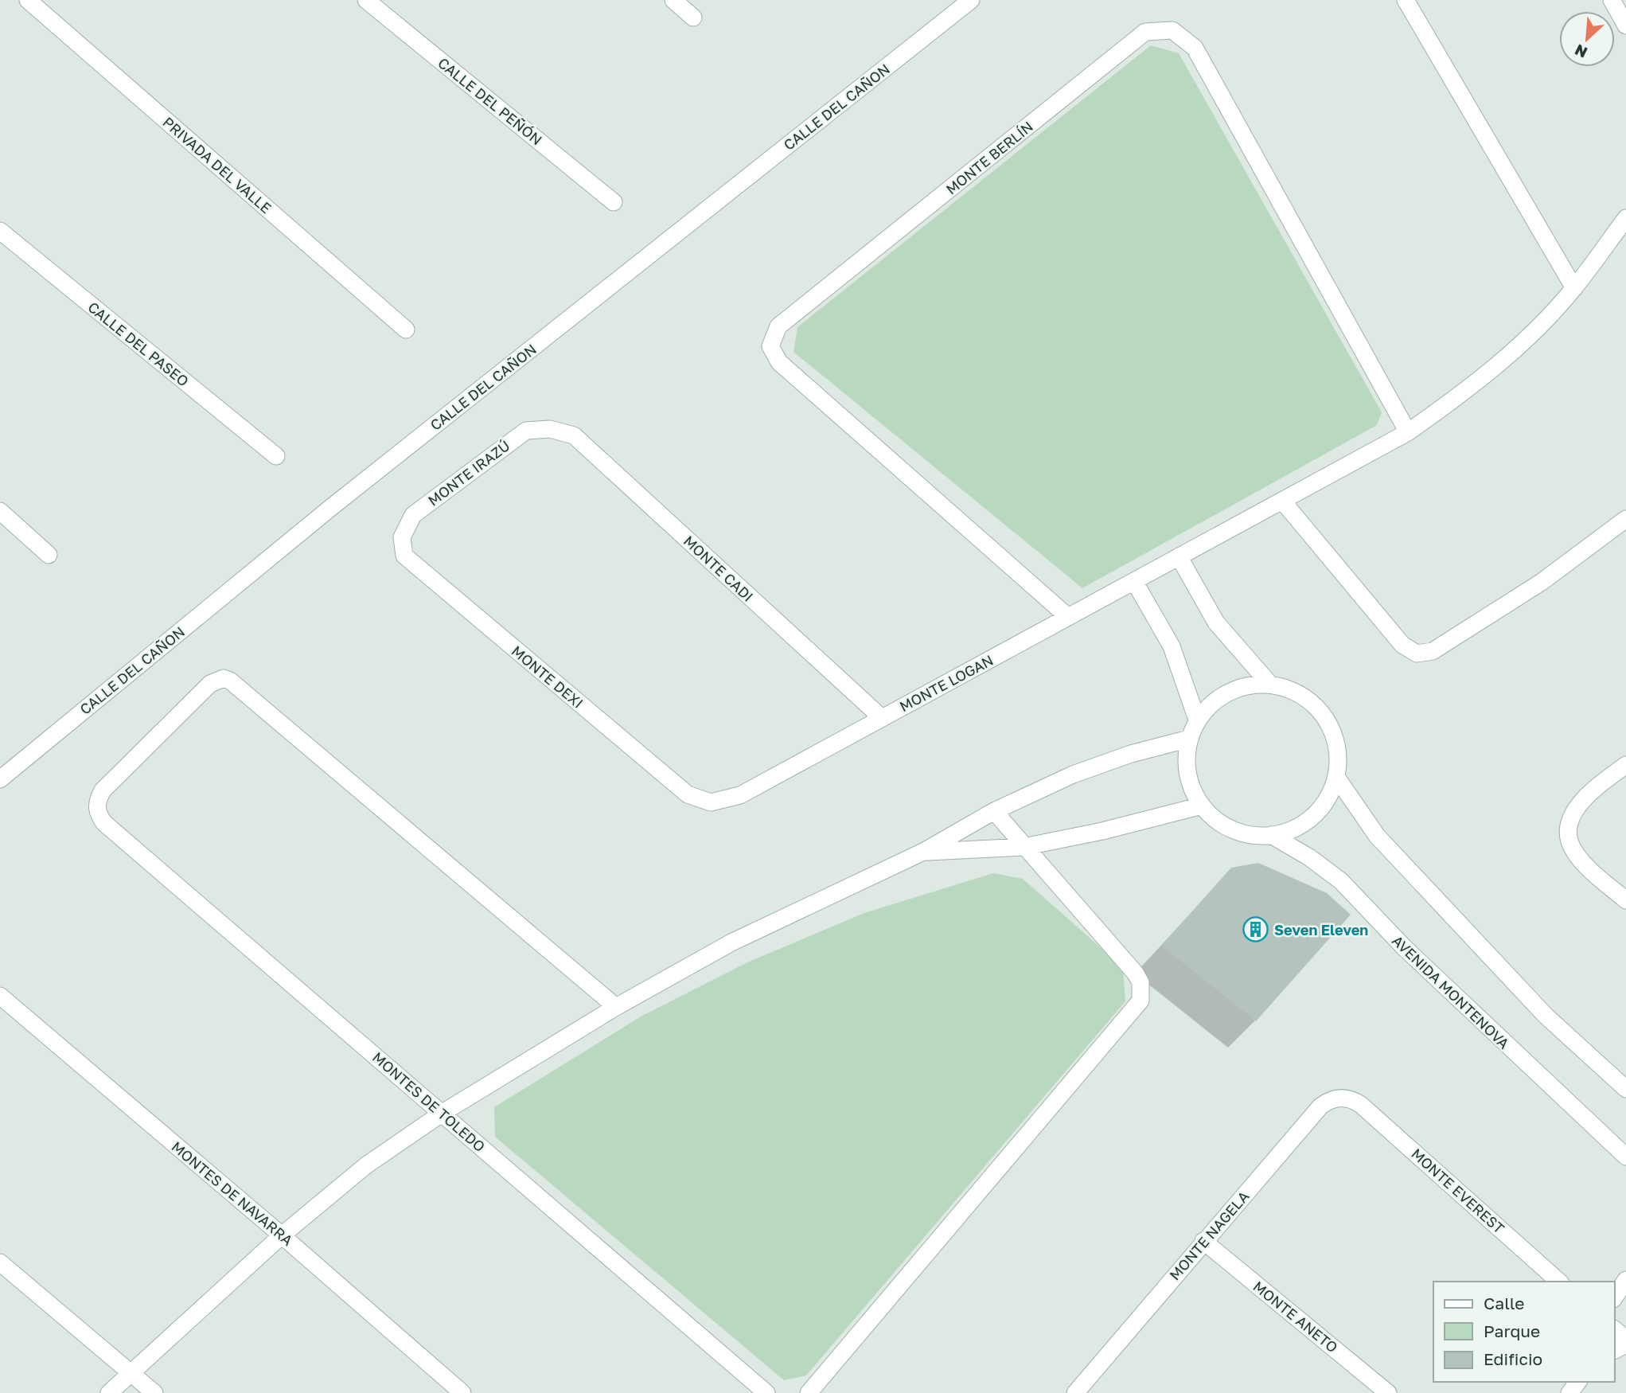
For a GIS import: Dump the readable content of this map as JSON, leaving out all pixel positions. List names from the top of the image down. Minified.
{"streets":{"street":["CALLE DEL PEÑÓN","CALLE DEL CAÑON","MONTE BERLÍN","PRIVADA DEL VALLE","CALLE DEL PASEO","MONTE IRAZÚ","MONTE CADI","MONTE DEXI","MONTE LOGAN","AVENIDA MONTENOVA","MONTES DE TOLEDO","MONTE EVEREST","MONTES DE NAVARRA","MONTE NAGELA","MONTE ANETO"]},"crossings":[["MONTE BERLÍN","MONTE LOGAN"],["MONTE IRAZÚ","MONTE CADI"],["MONTE IRAZÚ","MONTE DEXI"],["MONTE CADI","MONTE LOGAN"],["MONTE DEXI","MONTE LOGAN"],["MONTE EVEREST","MONTE NAGELA"],["MONTE NAGELA","MONTE ANETO"]],"places":{"building":["Seven Eleven"]},"legend":["Calle","Parque","Edificio"],"north":"bottom left"}
